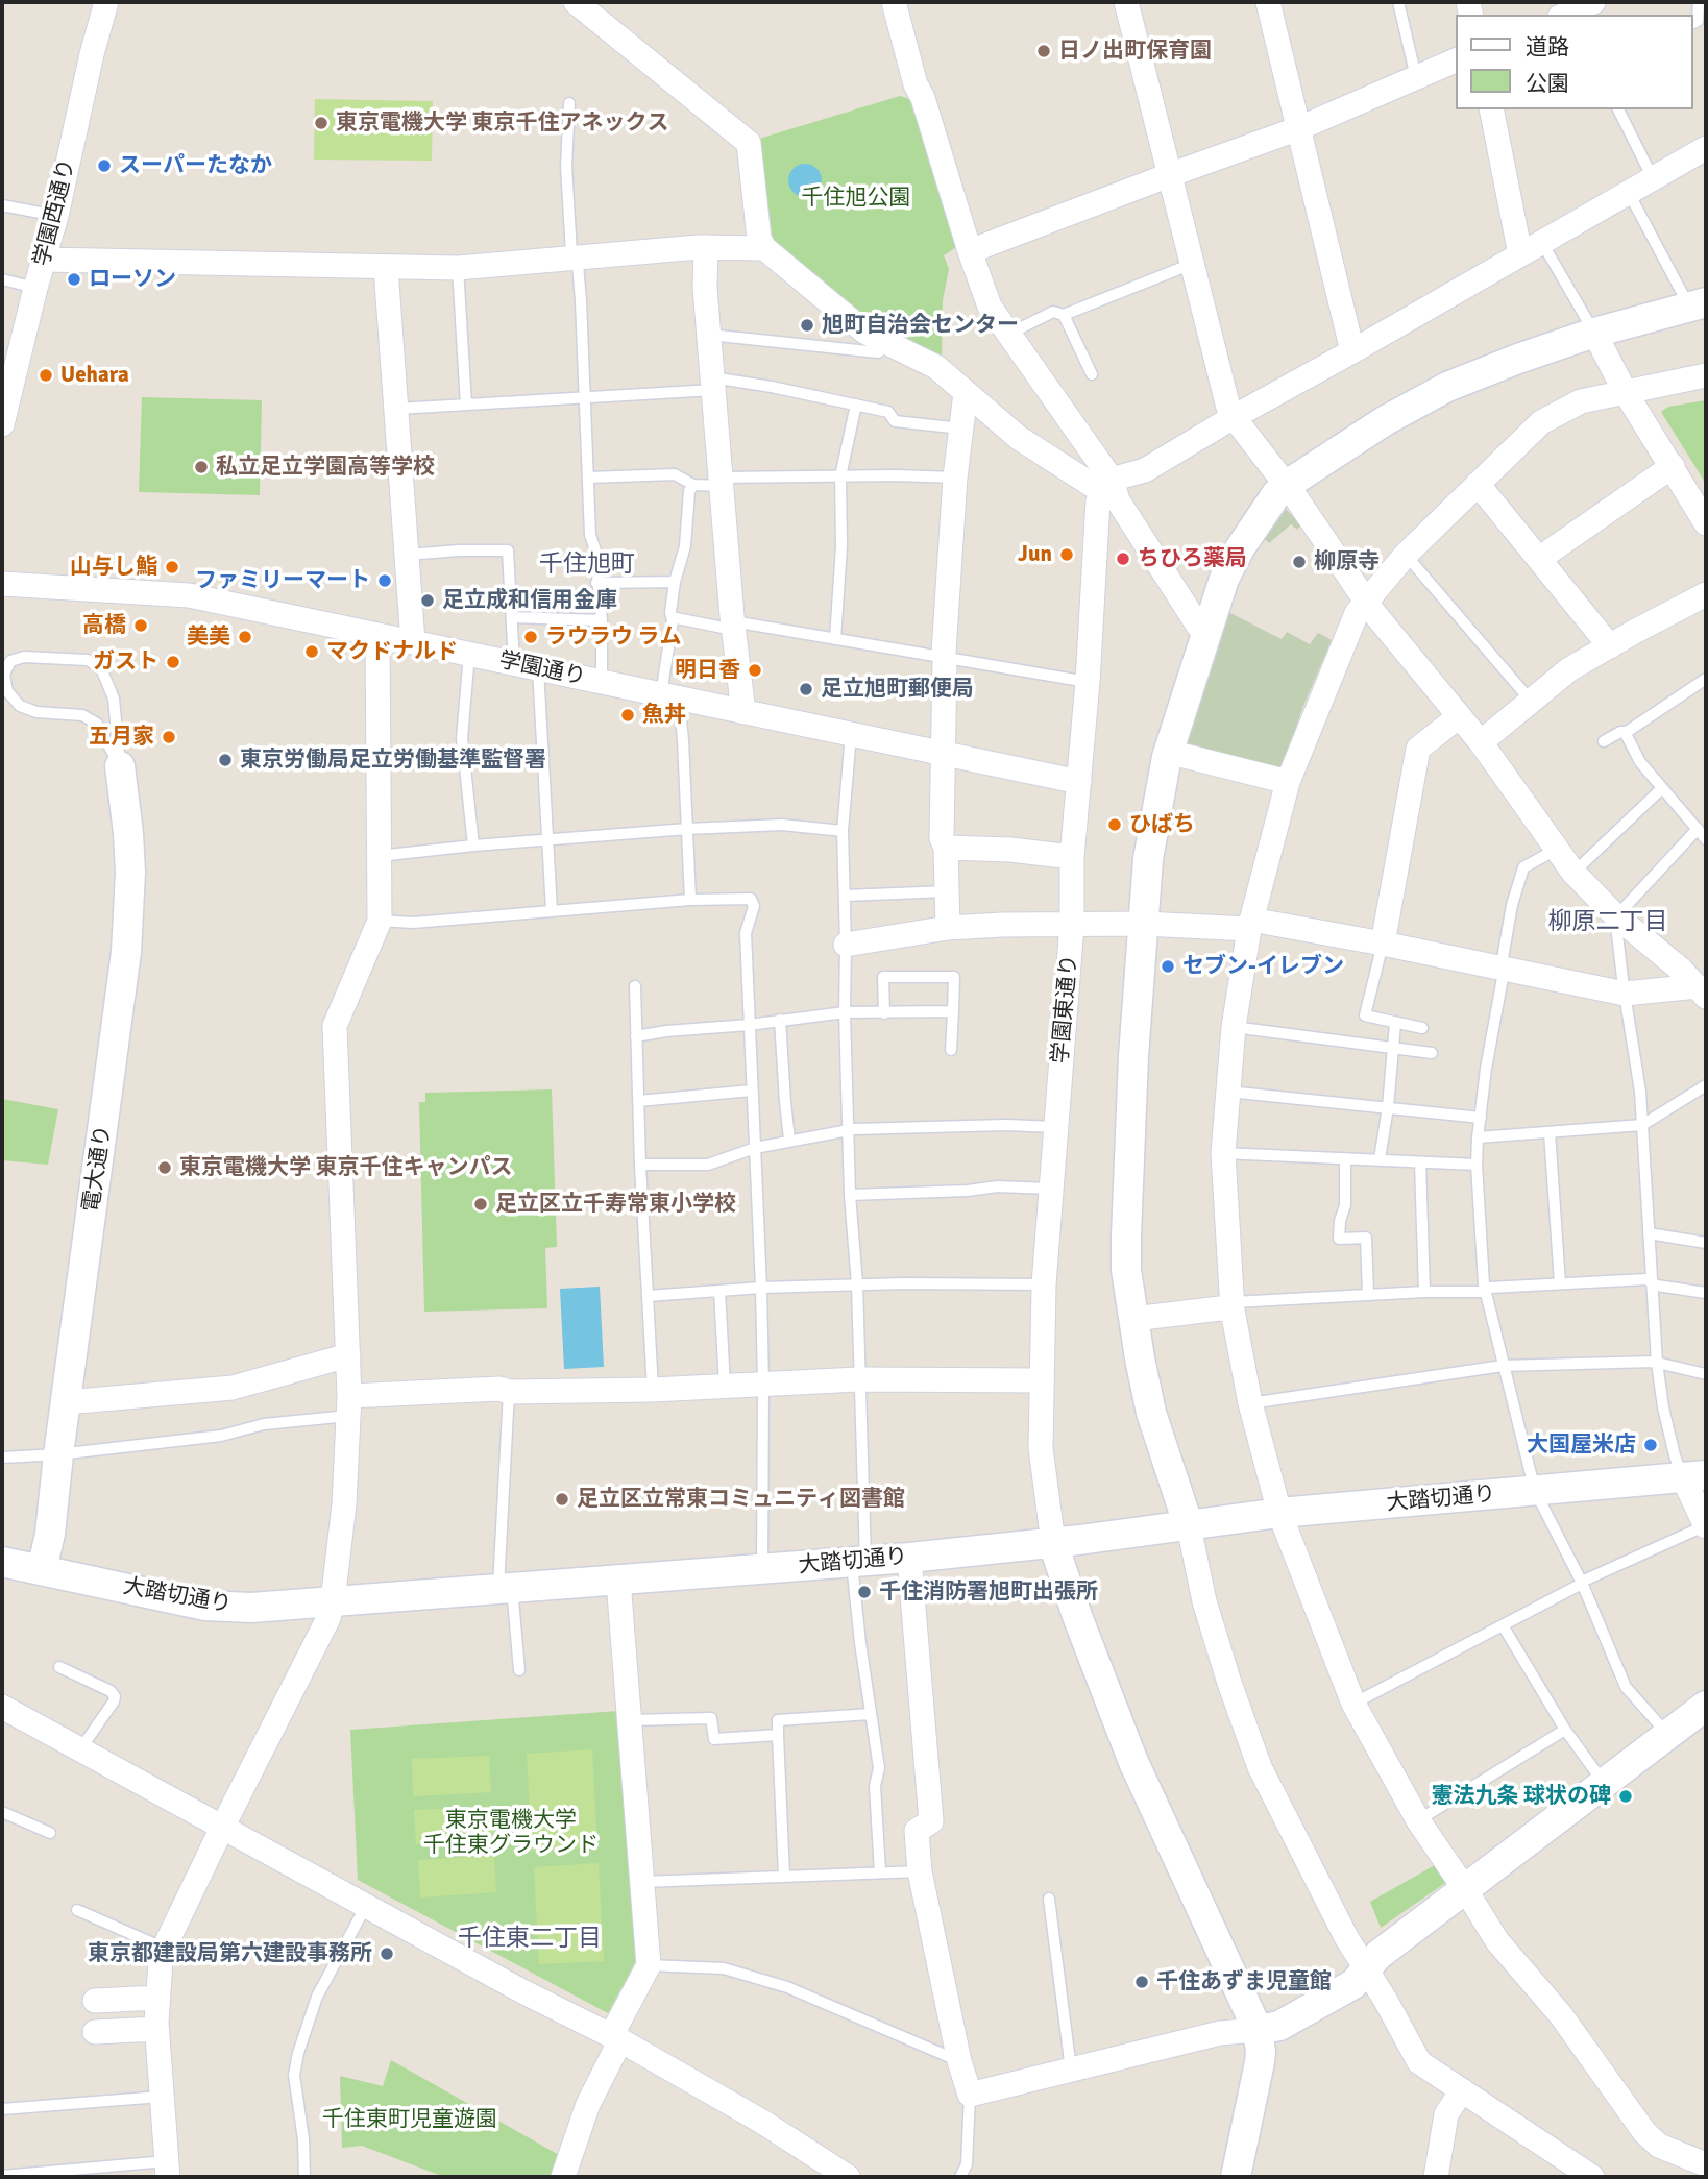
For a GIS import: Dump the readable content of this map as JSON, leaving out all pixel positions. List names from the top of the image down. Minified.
{"streets":{"street":["学園西通り","学園通り","学園東通り","電大通り","大踏切通り"]},"crossings":[["学園通り","学園東通り"],["学園東通り","大踏切通り"],["電大通り","大踏切通り"]],"districts":["千住旭町","柳原二丁目","千住東二丁目"],"parks":["千住旭公園","東京電機大学 千住東グラウンド","千住東町児童遊園"],"places":["日ノ出町保育園","東京電機大学 東京千住アネックス","スーパーたなか","ローソン","旭町自治会センター","Uehara","私立足立学園高等学校","Jun","ちひろ薬局","柳原寺","山与し鮨","ファミリーマート","足立成和信用金庫","高橋","美美","ラウラウ ラム","マクドナルド","ガスト","明日香","足立旭町郵便局","魚丼","五月家","東京労働局足立労働基準監督署","ひばち","セブン-イレブン","東京電機大学 東京千住キャンパス","足立区立千寿常東小学校","大国屋米店","足立区立常東コミュニティ図書館","千住消防署旭町出張所","憲法九条 球状の碑","東京都建設局第六建設事務所","千住あずま児童館"],"legend":["道路","公園"]}
